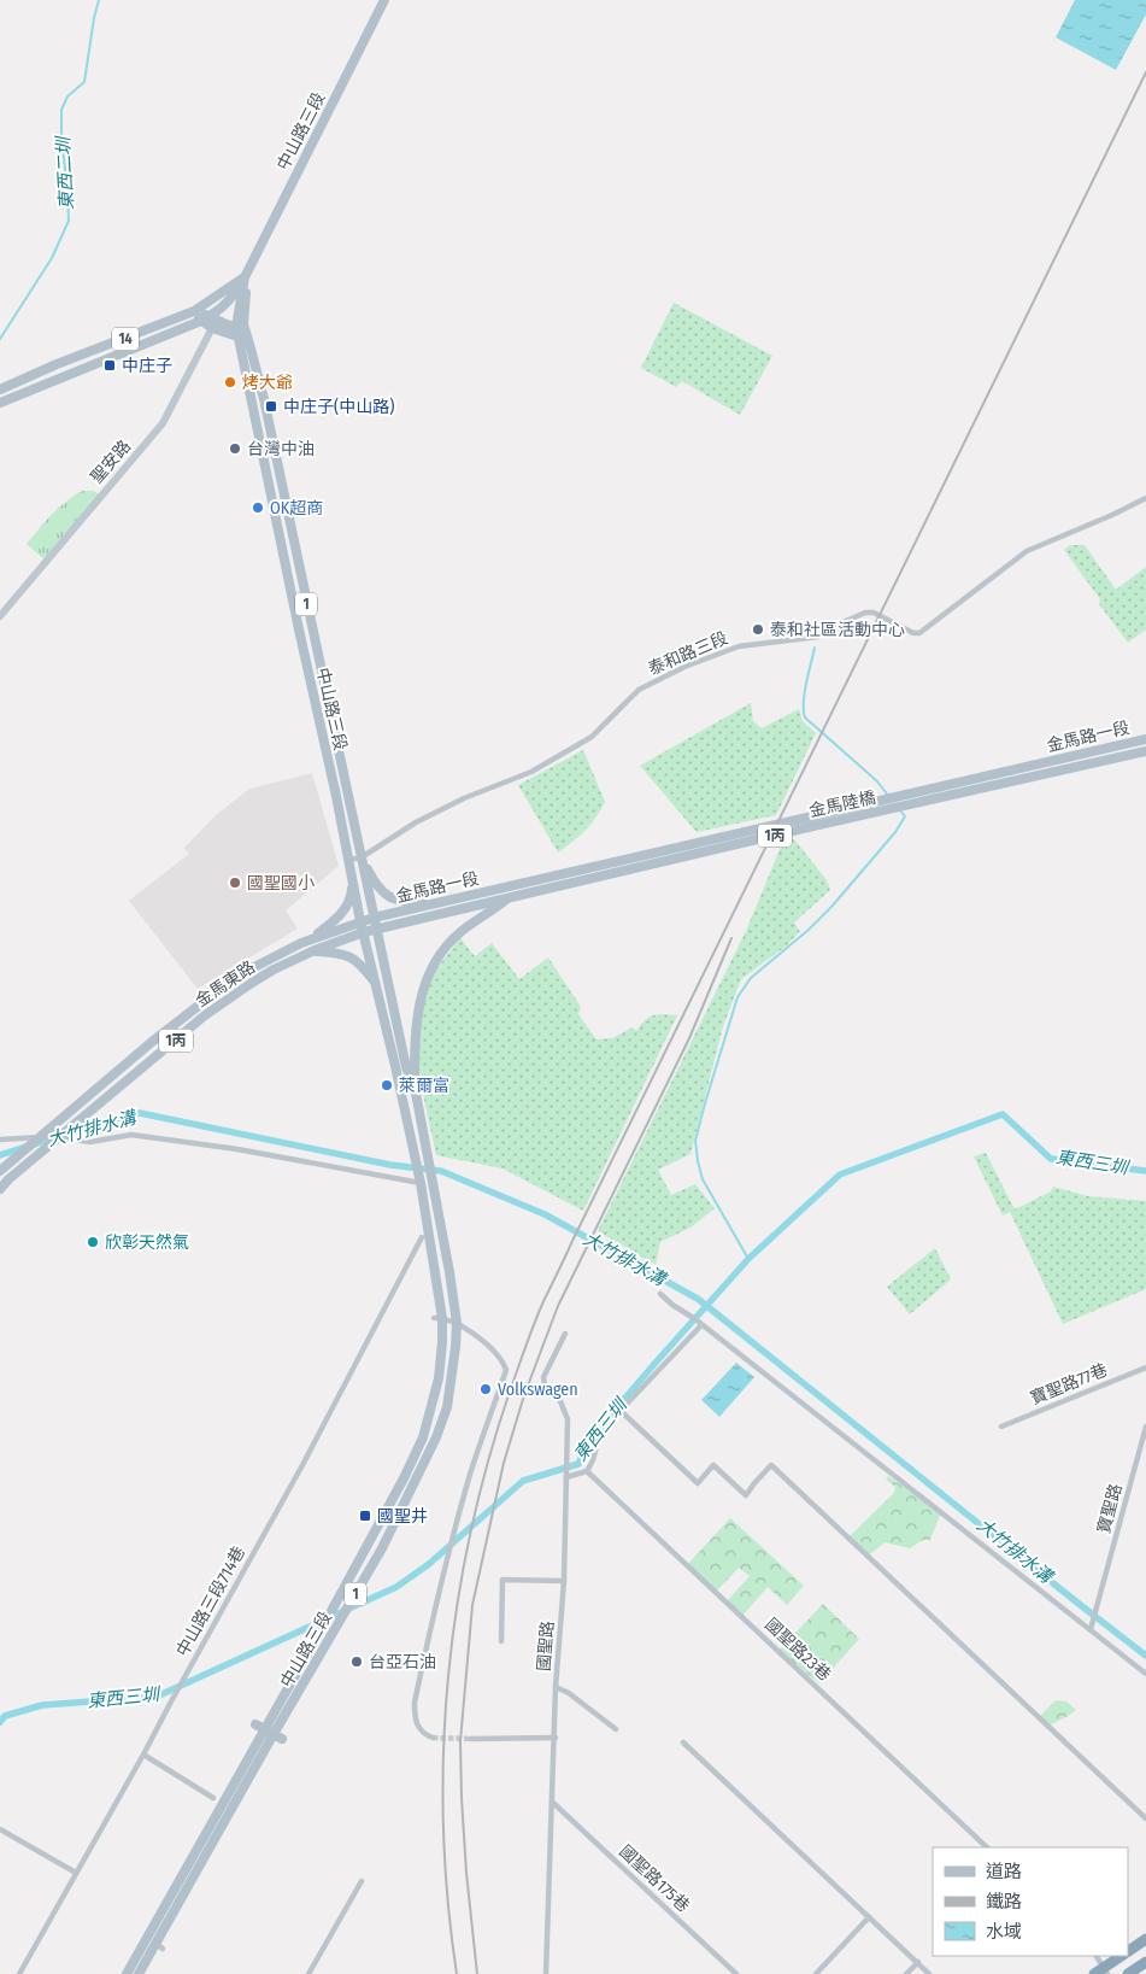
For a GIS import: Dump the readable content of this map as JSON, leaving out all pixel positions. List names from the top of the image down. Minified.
{"streets":{"main road":["中山路三段","14","1","金馬路一段","金馬陸橋","1丙","金馬東路"],"street":["聖安路","泰和路三段","寶聖路77巷","寶聖路","中山路三段714巷","國聖路","國聖路23巷","國聖路175巷"]},"crossings":[["中山路三段","14"],["中山路三段","1"],["中山路三段","泰和路三段"],["中山路三段","金馬路一段"],["中山路三段","金馬東路"],["14","聖安路"],["1","金馬路一段"],["1","金馬陸橋"],["金馬路一段","金馬陸橋"],["金馬路一段","金馬東路"],["國聖路","國聖路175巷"]],"water":["東西二圳","大竹排水溝","東西三圳"],"places":{"transit":["中庄子","中庄子(中山路)","國聖井"],"other":["烤大爺","台灣中油","OK超商","泰和社區活動中心","國聖國小","萊爾富","欣彰天然氣","Volkswagen","台亞石油"]},"legend":["道路","鐵路","水域"]}
